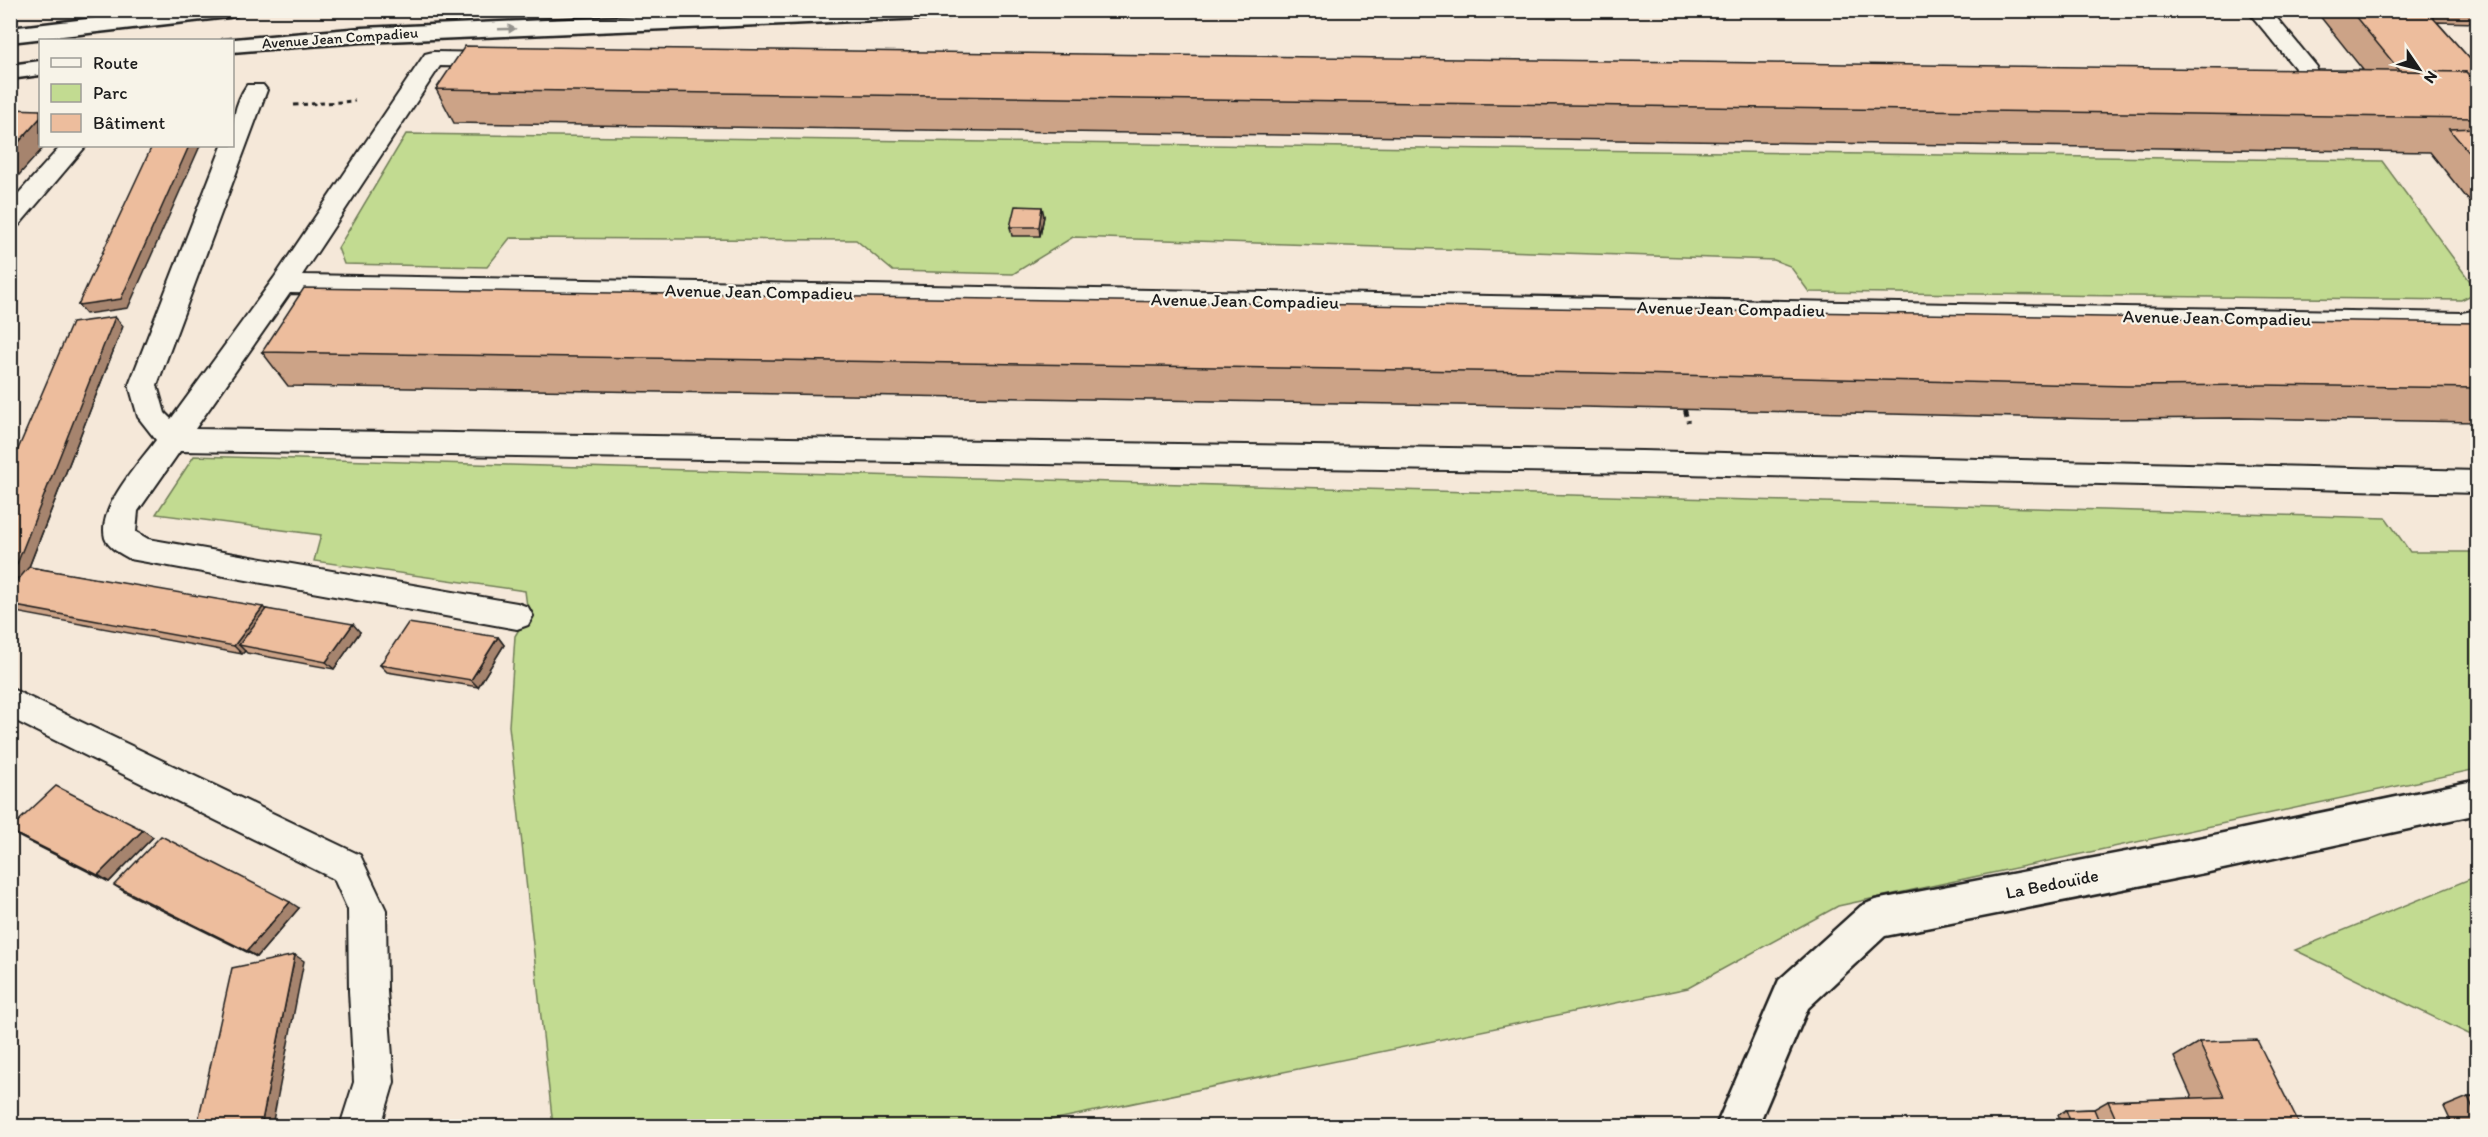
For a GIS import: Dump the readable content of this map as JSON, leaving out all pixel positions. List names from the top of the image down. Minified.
{"streets":{"street":["Avenue Jean Compadieu","La Bedouïde"]},"legend":["Route","Parc","Bâtiment"],"north":"bottom right"}
